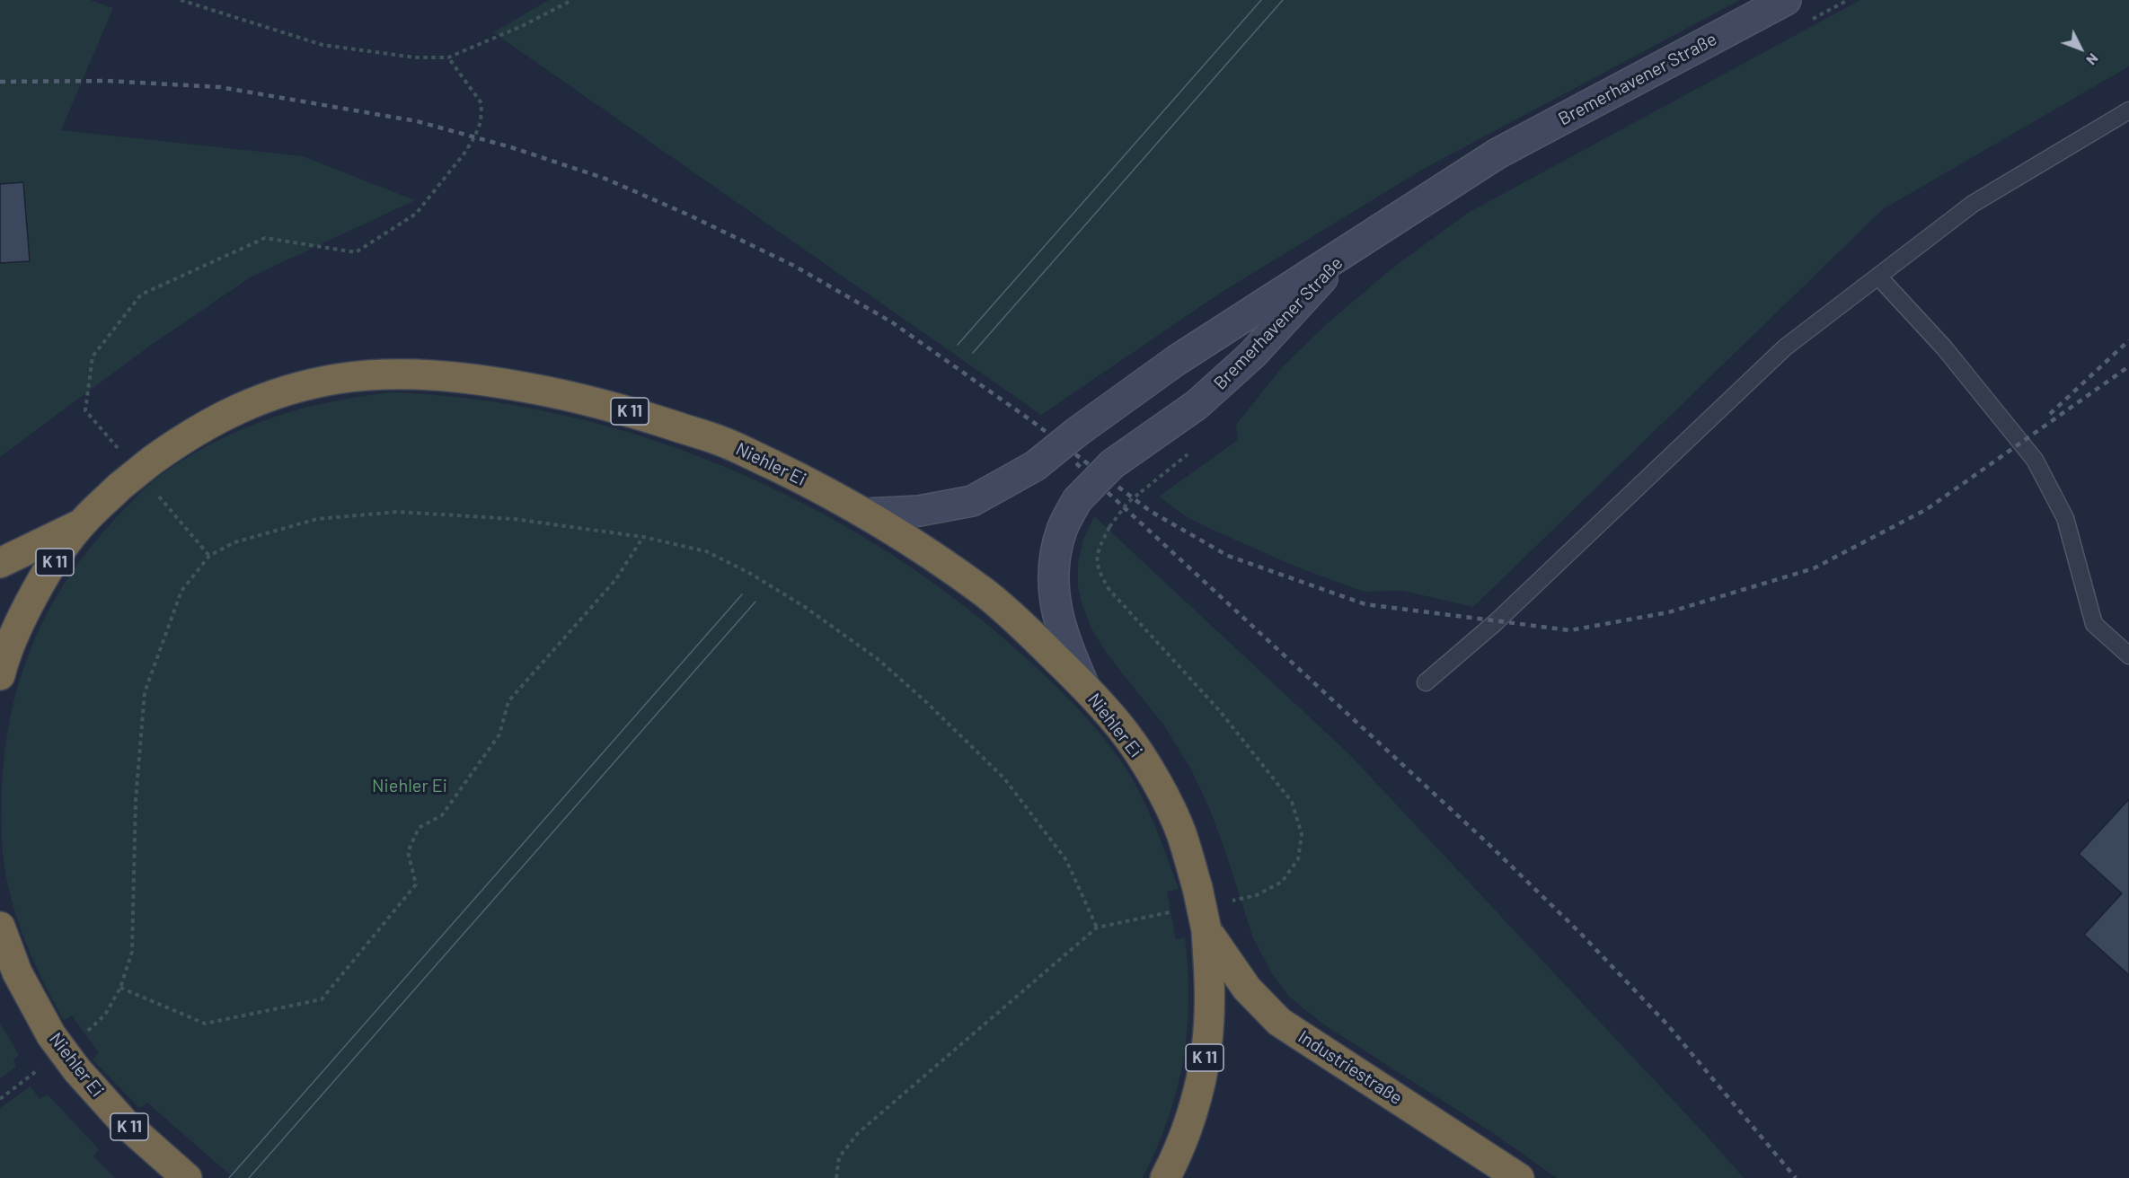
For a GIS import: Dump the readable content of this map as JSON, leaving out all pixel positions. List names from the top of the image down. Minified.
{"streets":{"highway":["K 11","Niehler Ei","Industriestraße"],"main road":["Bremerhavener Straße"]},"crossings":[["Bremerhavener Straße","Niehler Ei"],["Niehler Ei","Industriestraße"]],"parks":["Niehler Ei"],"north":"bottom right"}
